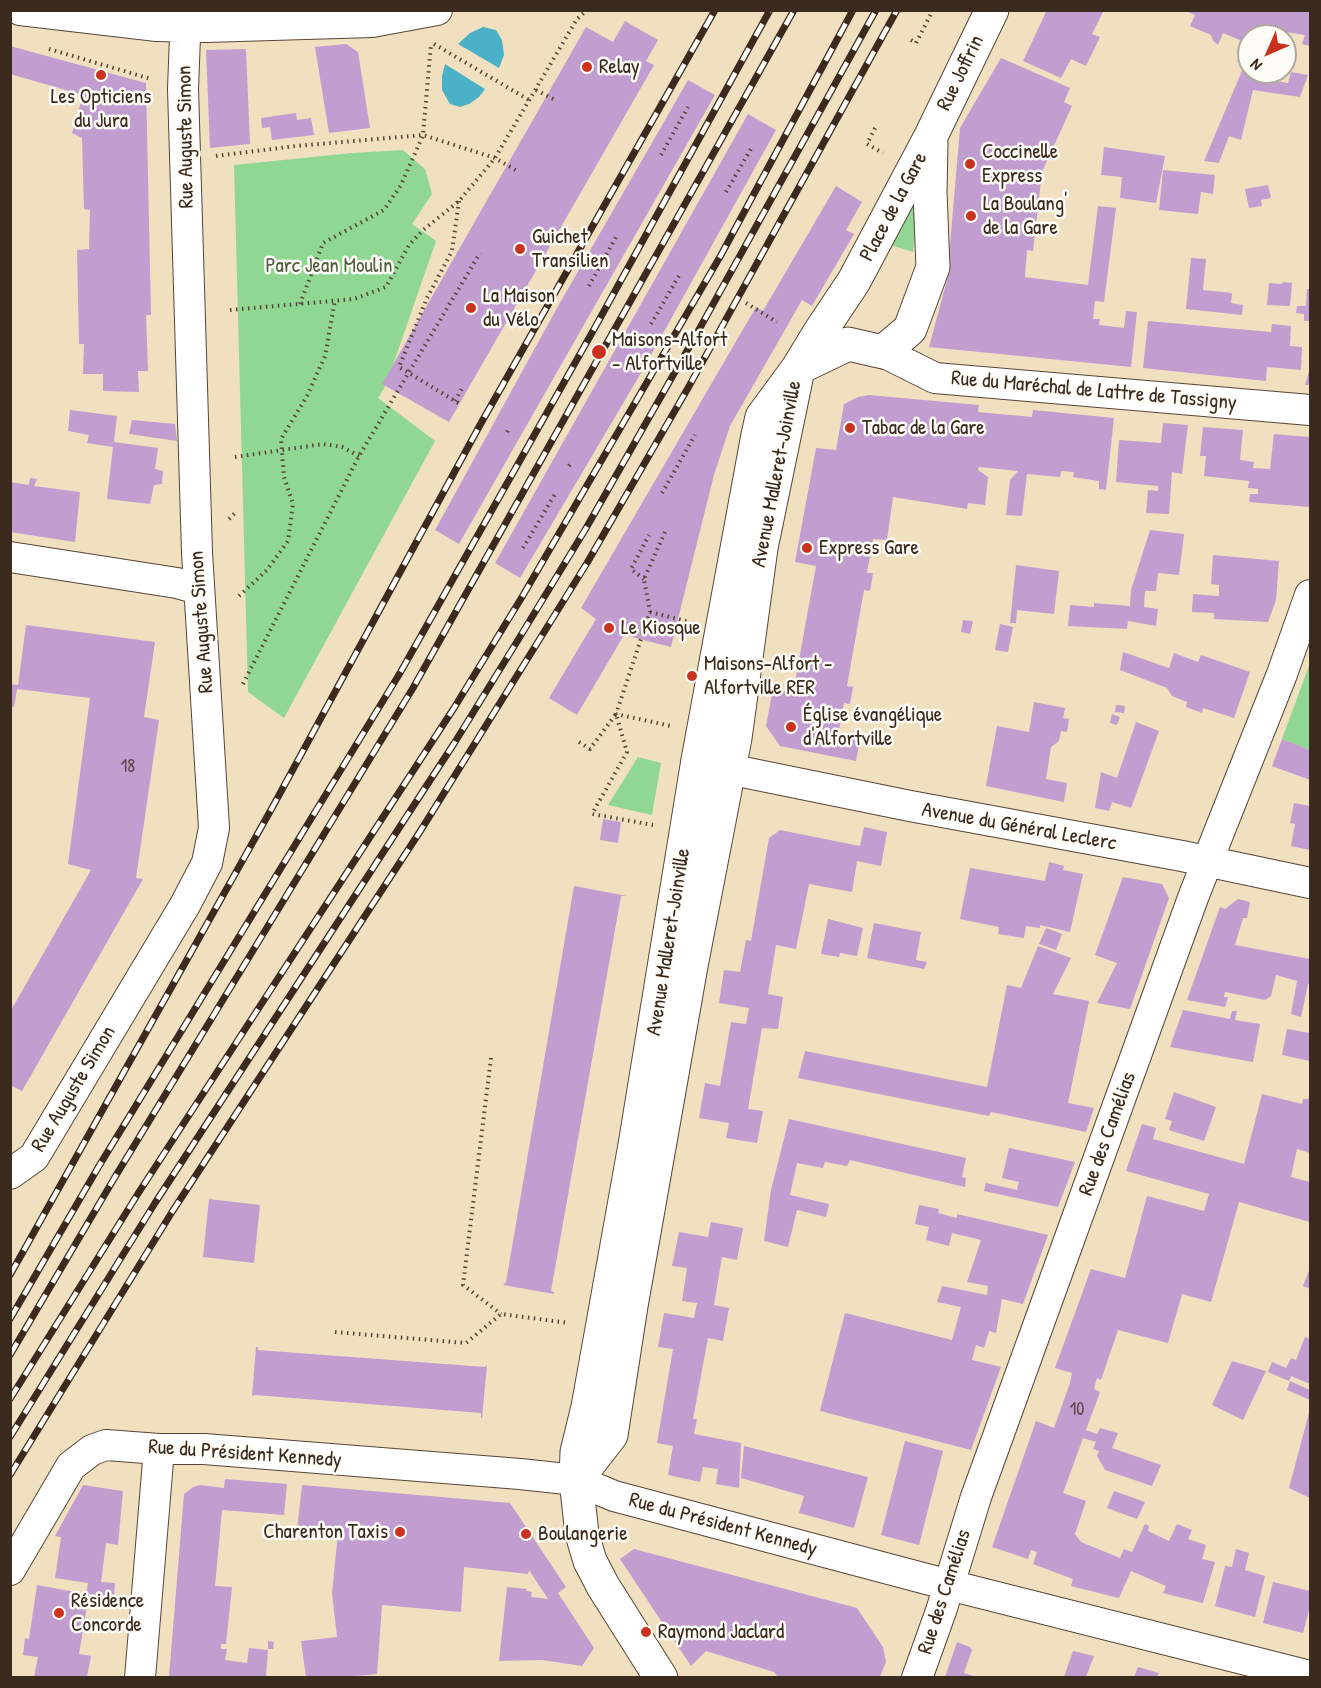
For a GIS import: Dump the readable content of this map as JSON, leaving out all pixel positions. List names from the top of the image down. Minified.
{"streets":{"street":["Rue Joffrin","Rue Auguste Simon","Place de la Gare","Rue du Maréchal de Lattre de Tassigny","Avenue Malleret-Joinville","Avenue du Général Leclerc","Rue des Camélias","Rue du Président Kennedy"]},"crossings":[["Rue Joffrin","Place de la Gare"],["Place de la Gare","Rue du Maréchal de Lattre de Tassigny"],["Place de la Gare","Avenue Malleret-Joinville"],["Avenue Malleret-Joinville","Avenue du Général Leclerc"],["Avenue Malleret-Joinville","Rue du Président Kennedy"],["Avenue du Général Leclerc","Rue des Camélias"],["Rue des Camélias","Rue du Président Kennedy"]],"parks":["Parc Jean Moulin"],"places":["Relay","Les Opticiens du Jura","Coccinelle Express","La Boulang' de la Gare","Guichet Transilien","La Maison du Vélo","Maisons-Alfort - Alfortville","Tabac de la Gare","Express Gare","Le Kiosque","Maisons-Alfort - Alfortville RER","Église évangélique d'Alfortville","Charenton Taxis","Boulangerie","Résidence Concorde","Raymond Jaclard"],"house_numbers":["18","10"],"north":"bottom left"}
